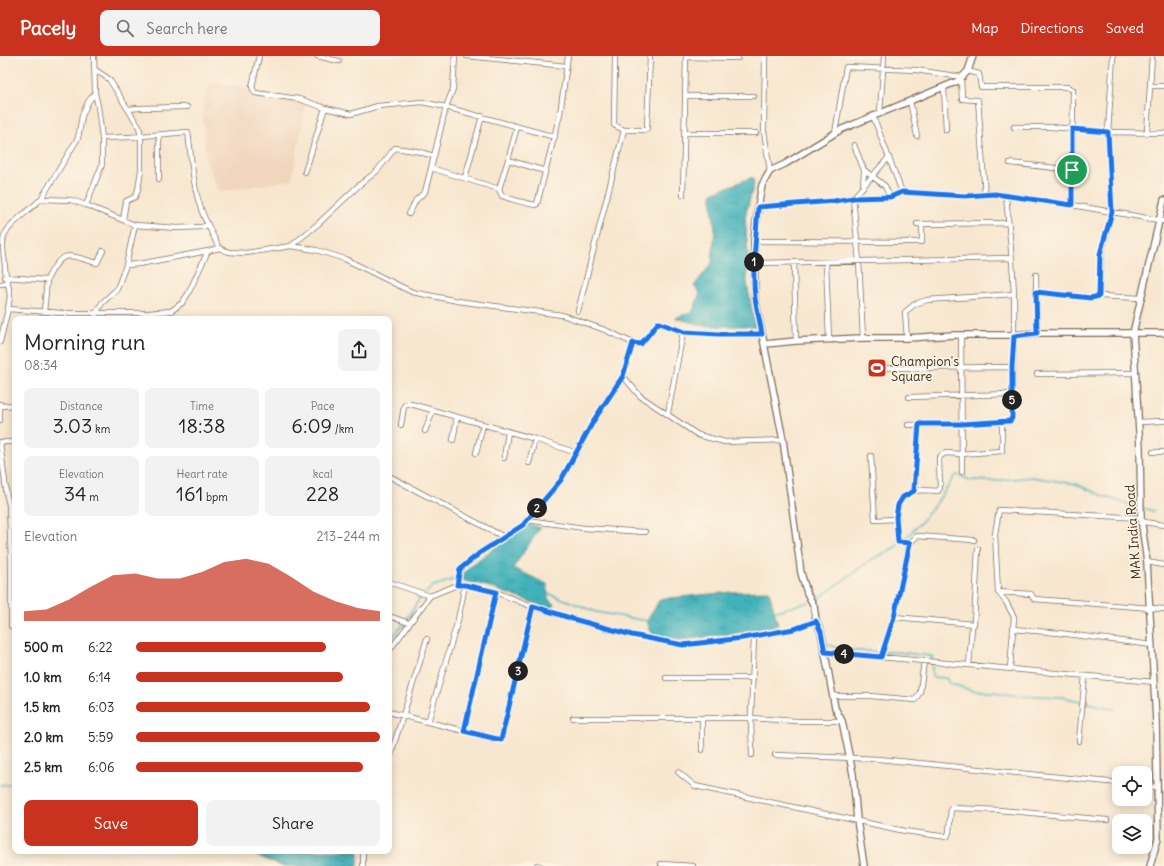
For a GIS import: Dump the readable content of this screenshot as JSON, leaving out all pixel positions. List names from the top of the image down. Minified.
{"streets":{"street":["MAK India Road"]},"places":{"sports":["Champion's Square"]},"page":{"header":"Pacely","search":"Search here","nav":["Map","Directions","Saved"],"pins":["1","5","2","4","3"],"heading":["Morning run","08:34"],"stats":[["Distance","3.03 km"],["Time","18:38"],["Pace","6:09 /km"],["Elevation","34 m"],["Heart rate","161 bpm"],["kcal","228"]],"chart":["Elevation","213–244 m"],"list":[{"name":"500 m","note":"6:22"},{"name":"1.0 km","note":"6:14"},{"name":"1.5 km","note":"6:03"},{"name":"2.0 km","note":"5:59"},{"name":"2.5 km","note":"6:06"}],"buttons":["Save","Share"]}}
